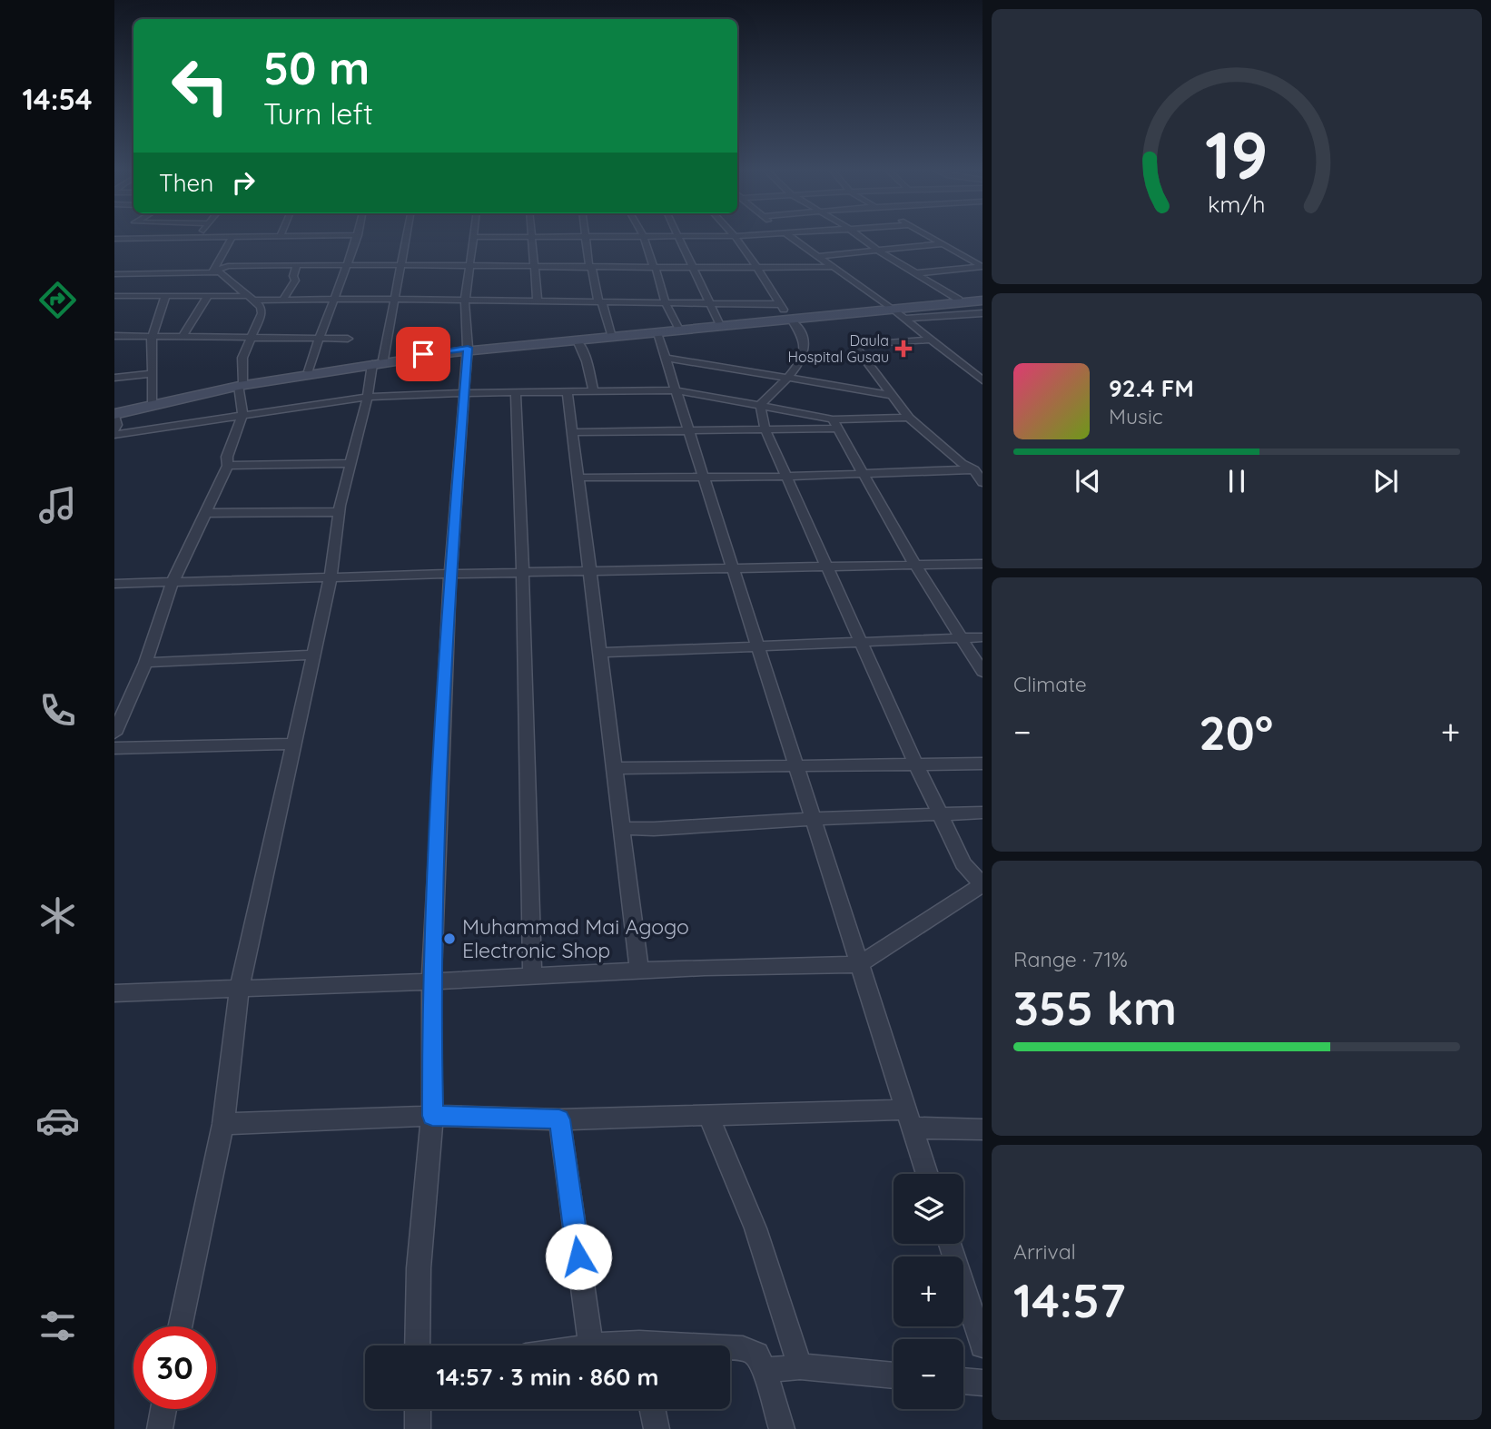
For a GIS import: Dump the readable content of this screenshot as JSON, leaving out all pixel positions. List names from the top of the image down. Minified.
{"places":{"health":["Daula Hospital Gusau"],"other":["Muhammad Mai Agogo Electronic Shop"]},"page":{"tabs":"14:54","turn":["50 m","Turn left"],"then":"Then","song":["92.4 FM","Music"],"tile":["Climate",["Range · 71%","355 km"],["Arrival","14:57"]],"heat":["−","20°","+"],"map_buttons":["+","−"],"limit":"30","trip":"14:57 · 3 min · 860 m","gauge":["19","km/h"]}}
